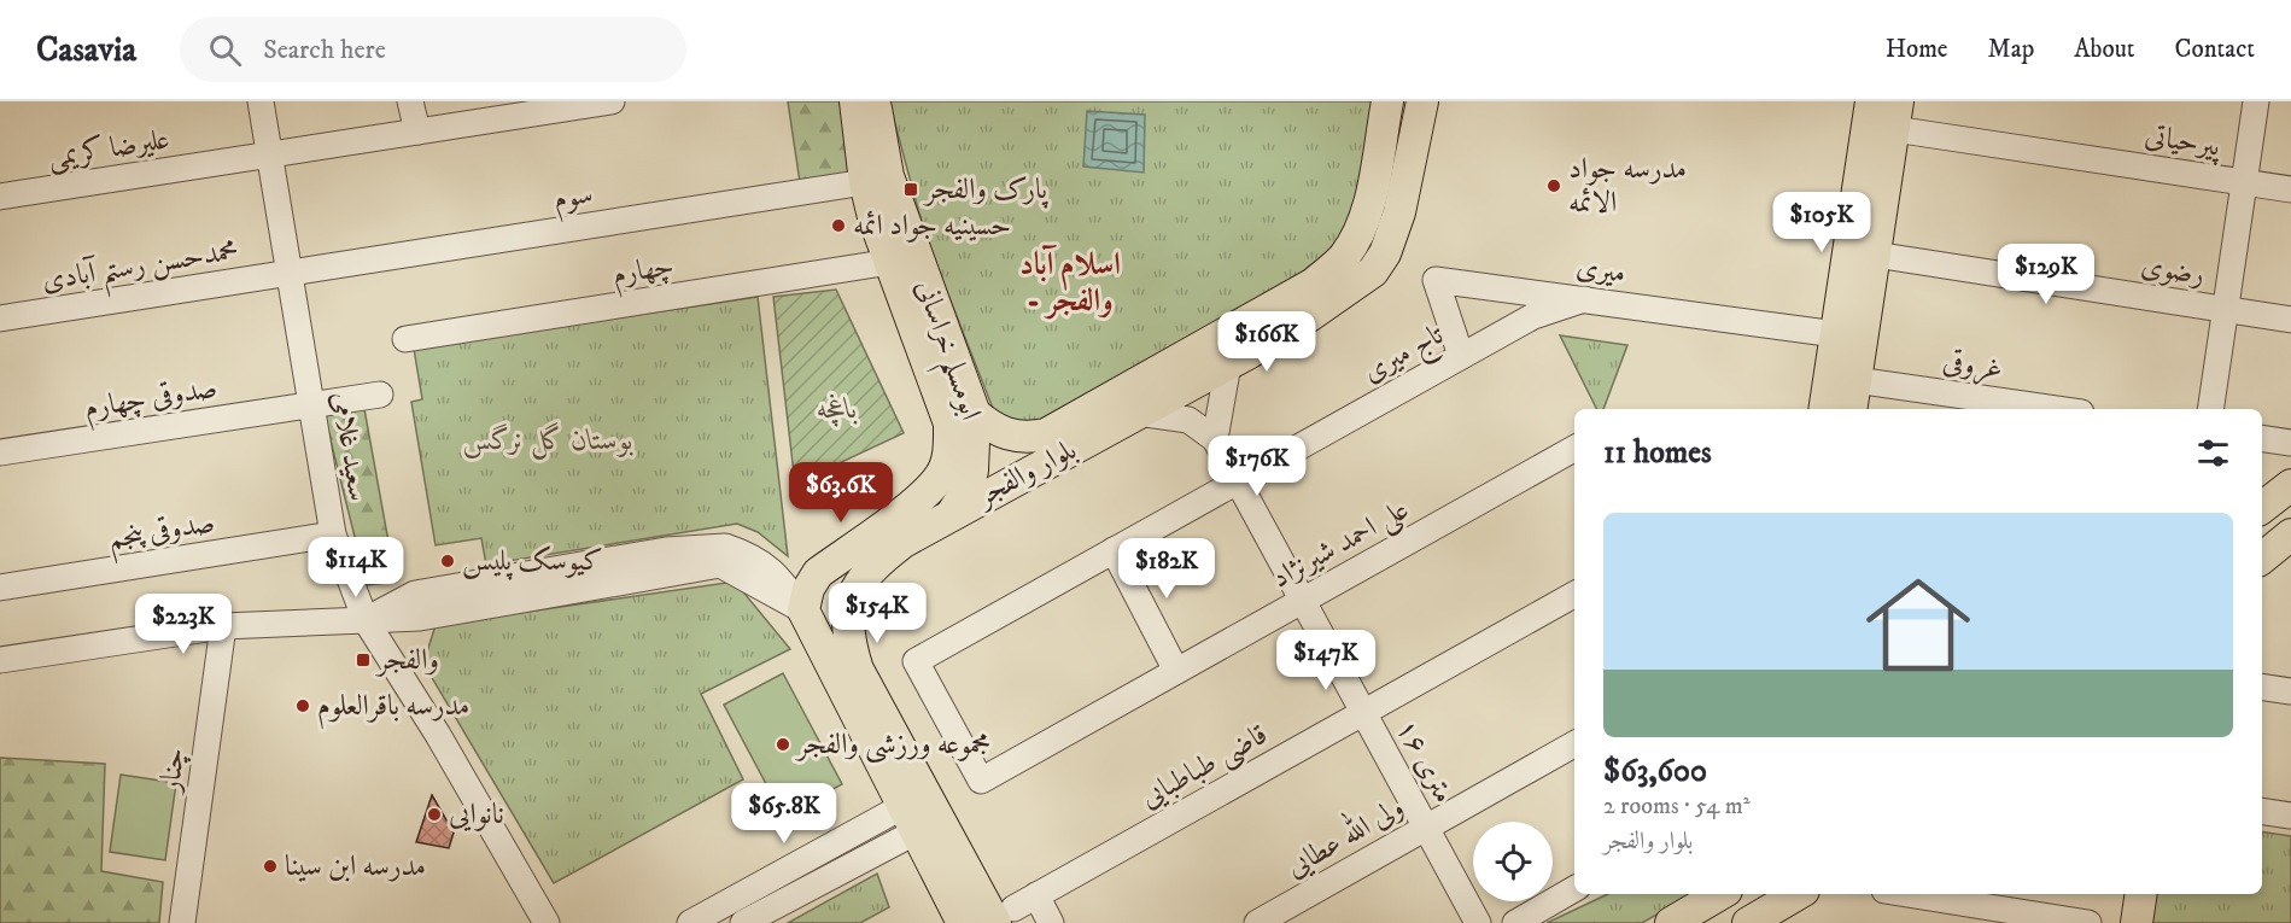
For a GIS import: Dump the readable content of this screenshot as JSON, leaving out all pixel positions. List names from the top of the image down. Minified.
{"streets":{"main road":["ابومسلم خراسانی","بلوار والفجر"],"street":["پیرحیاتی","علیرضا کریمی","سوم","محمدحسن رستم آبادی","چهارم","میری","رضوی","تاج میری","غروقی","صدوقی چهارم","سعید غلامی","صدوقی پنجم","علی احمد شیرنژاد","۱۶ متری","قاضی طباطبایی","چنار","ولی الله عطایی"]},"crossings":[["علیرضا کریمی","سعید غلامی"],["سوم","محمدحسن رستم آبادی"],["سوم","ابومسلم خراسانی"],["سوم","سعید غلامی"],["محمدحسن رستم آبادی","سعید غلامی"],["چهارم","ابومسلم خراسانی"],["میری","تاج میری"],["ابومسلم خراسانی","بلوار والفجر"],["تاج میری","علی احمد شیرنژاد"],["تاج میری","۱۶ متری"],["صدوقی چهارم","سعید غلامی"],["سعید غلامی","صدوقی پنجم"],["بلوار والفجر","قاضی طباطبایی"],["علی احمد شیرنژاد","۱۶ متری"],["۱۶ متری","قاضی طباطبایی"],["۱۶ متری","ولی الله عطایی"]],"districts":["اسلام آباد - والفجر"],"parks":["باغچه","بوستان گل نرگس"],"places":{"other":["مدرسه جواد الائمه","حسینیه جواد ائمه","کیوسک پلیس","مدرسه باقرالعلوم","مجموعه ورزشی والفجر","نانوایی","مدرسه ابن سینا"],"transit":["پارک والفجر","والفجر"]},"page":{"header":"Casavia","search":"Search here","nav":["Home","Map","About","Contact"],"price":["$105K","$129K","$166K","$176K","$63.6K","$114K","$182K","$154K","$223K","$147K","$65.8K"],"heading":"11 homes","list":[{"name":"$63,600","note":"2 rooms · 54 m² · بلوار والفجر"}]}}
